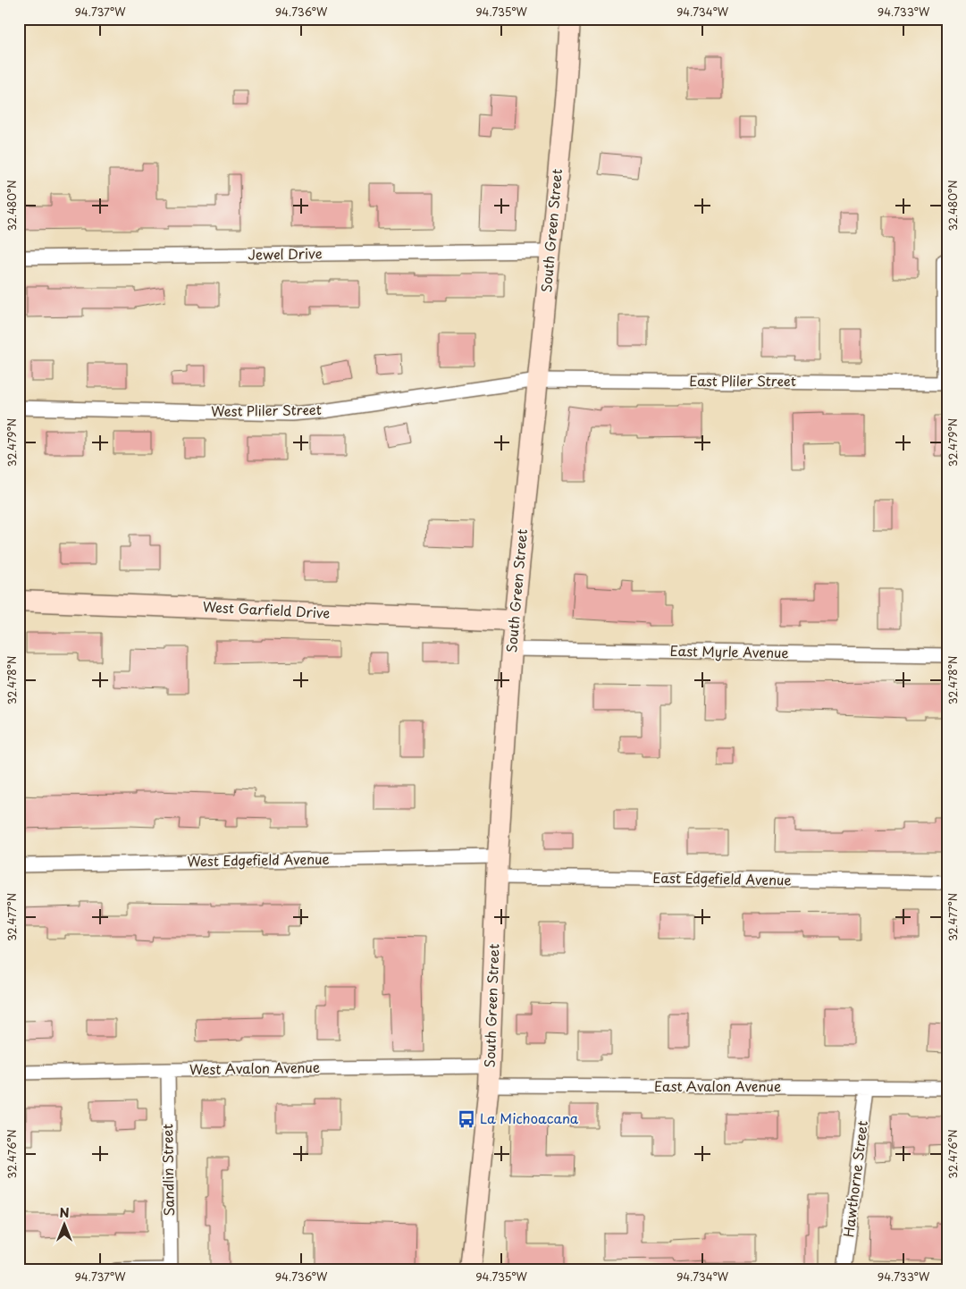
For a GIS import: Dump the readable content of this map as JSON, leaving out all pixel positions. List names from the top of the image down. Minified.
{"streets":{"street":["South Green Street","Jewel Drive","East Pliler Street","West Pliler Street","West Garfield Drive","East Myrle Avenue","West Edgefield Avenue","East Edgefield Avenue","West Avalon Avenue","East Avalon Avenue","Sandlin Street","Hawthorne Street"]},"crossings":[["South Green Street","Jewel Drive"],["South Green Street","East Pliler Street"],["South Green Street","West Pliler Street"],["South Green Street","West Garfield Drive"],["South Green Street","East Myrle Avenue"],["South Green Street","West Edgefield Avenue"],["South Green Street","East Edgefield Avenue"],["South Green Street","West Avalon Avenue"],["South Green Street","East Avalon Avenue"],["East Pliler Street","West Pliler Street"],["West Avalon Avenue","East Avalon Avenue"],["West Avalon Avenue","Sandlin Street"],["East Avalon Avenue","Hawthorne Street"]],"places":{"bus stop":["La Michoacana"]},"north":"top","coordinates":["94.737°W","94.736°W","94.735°W","94.734°W","94.733°W","32.480°N","32.479°N","32.478°N","32.477°N","32.476°N"]}
